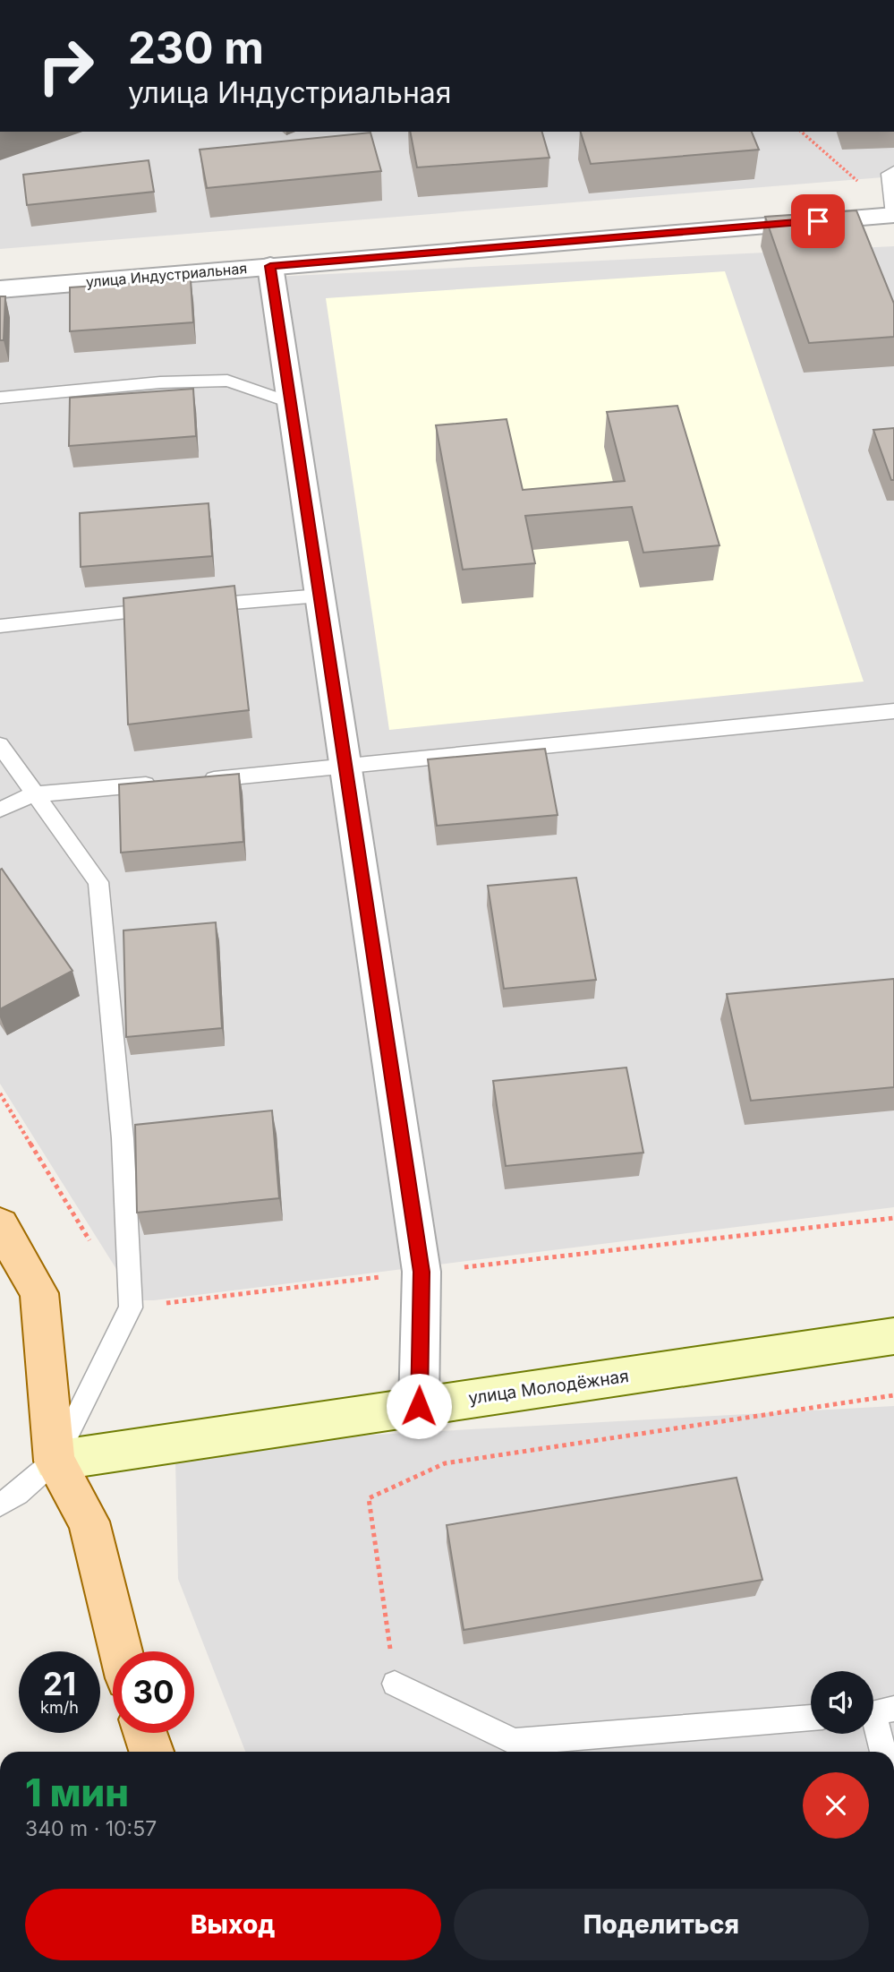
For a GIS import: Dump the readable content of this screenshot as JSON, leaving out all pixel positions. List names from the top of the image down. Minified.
{"streets":{"main road":["улица Молодёжная"],"street":["улица Индустриальная"]},"page":{"turn":["230 m","улица Индустриальная"],"speed":"21 km/h","limit":"30","heading":["1 мин","340 m · 10:57"],"buttons":["Выход","Поделиться"]}}
